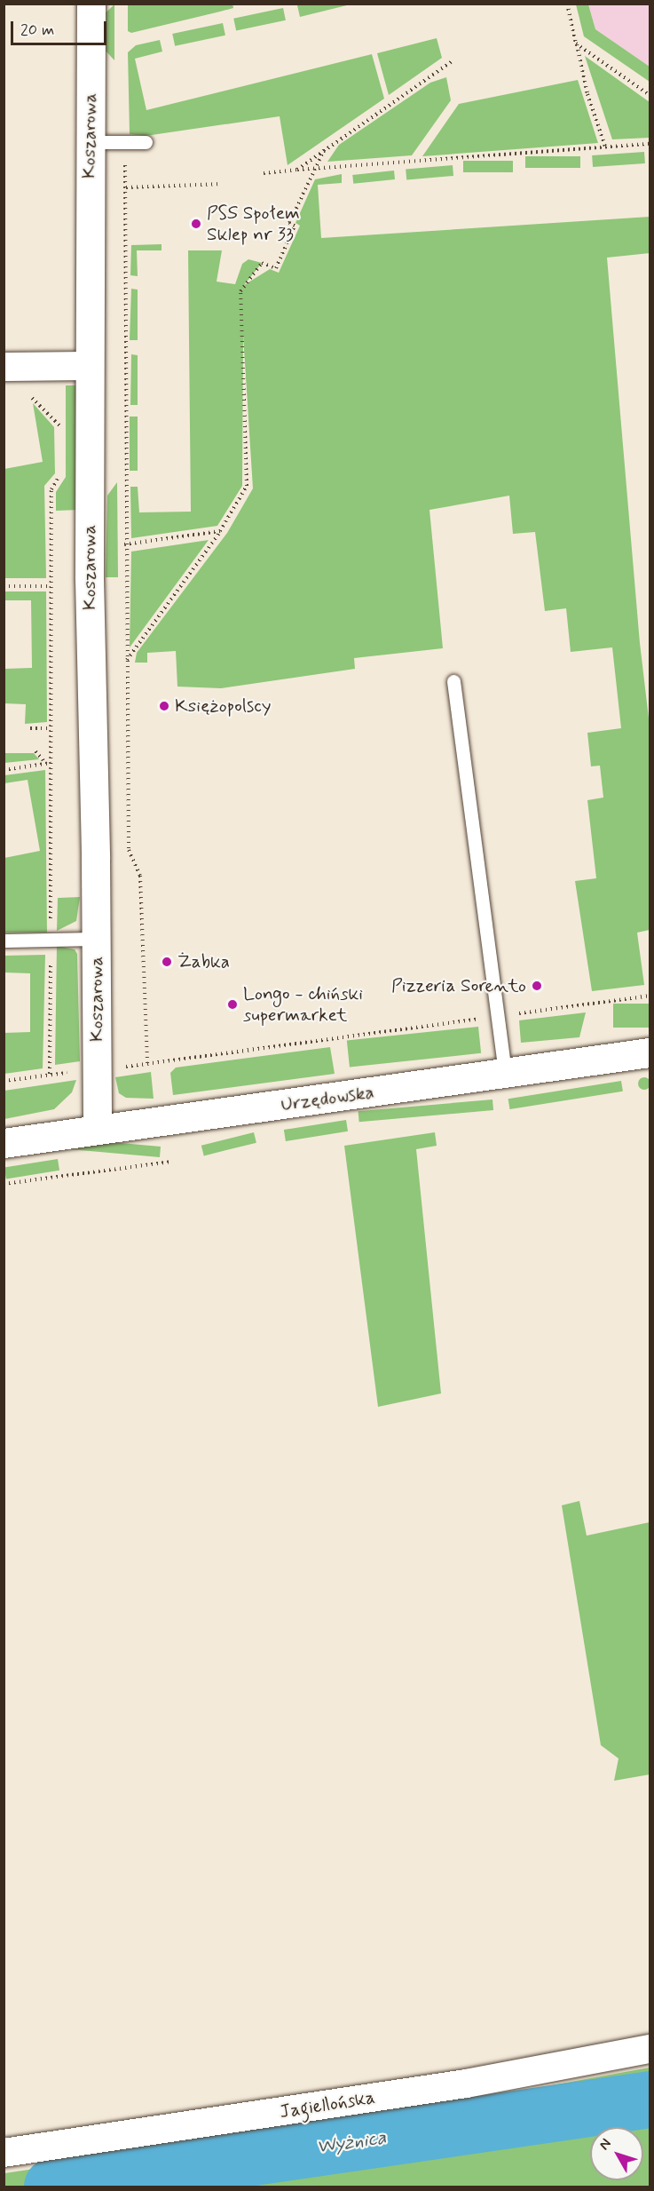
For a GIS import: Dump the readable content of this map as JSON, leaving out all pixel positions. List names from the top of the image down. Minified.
{"streets":{"street":["Koszarowa","Urzędowska","Jagiellońska"]},"crossings":[["Koszarowa","Urzędowska"]],"water":["Wyżnica"],"places":["PSS Społem Sklep nr 33","Księżopolscy","Żabka","Pizzeria Sorento","Longo - chiński supermarket"],"scale_bar":"20 m","north":"top left"}
